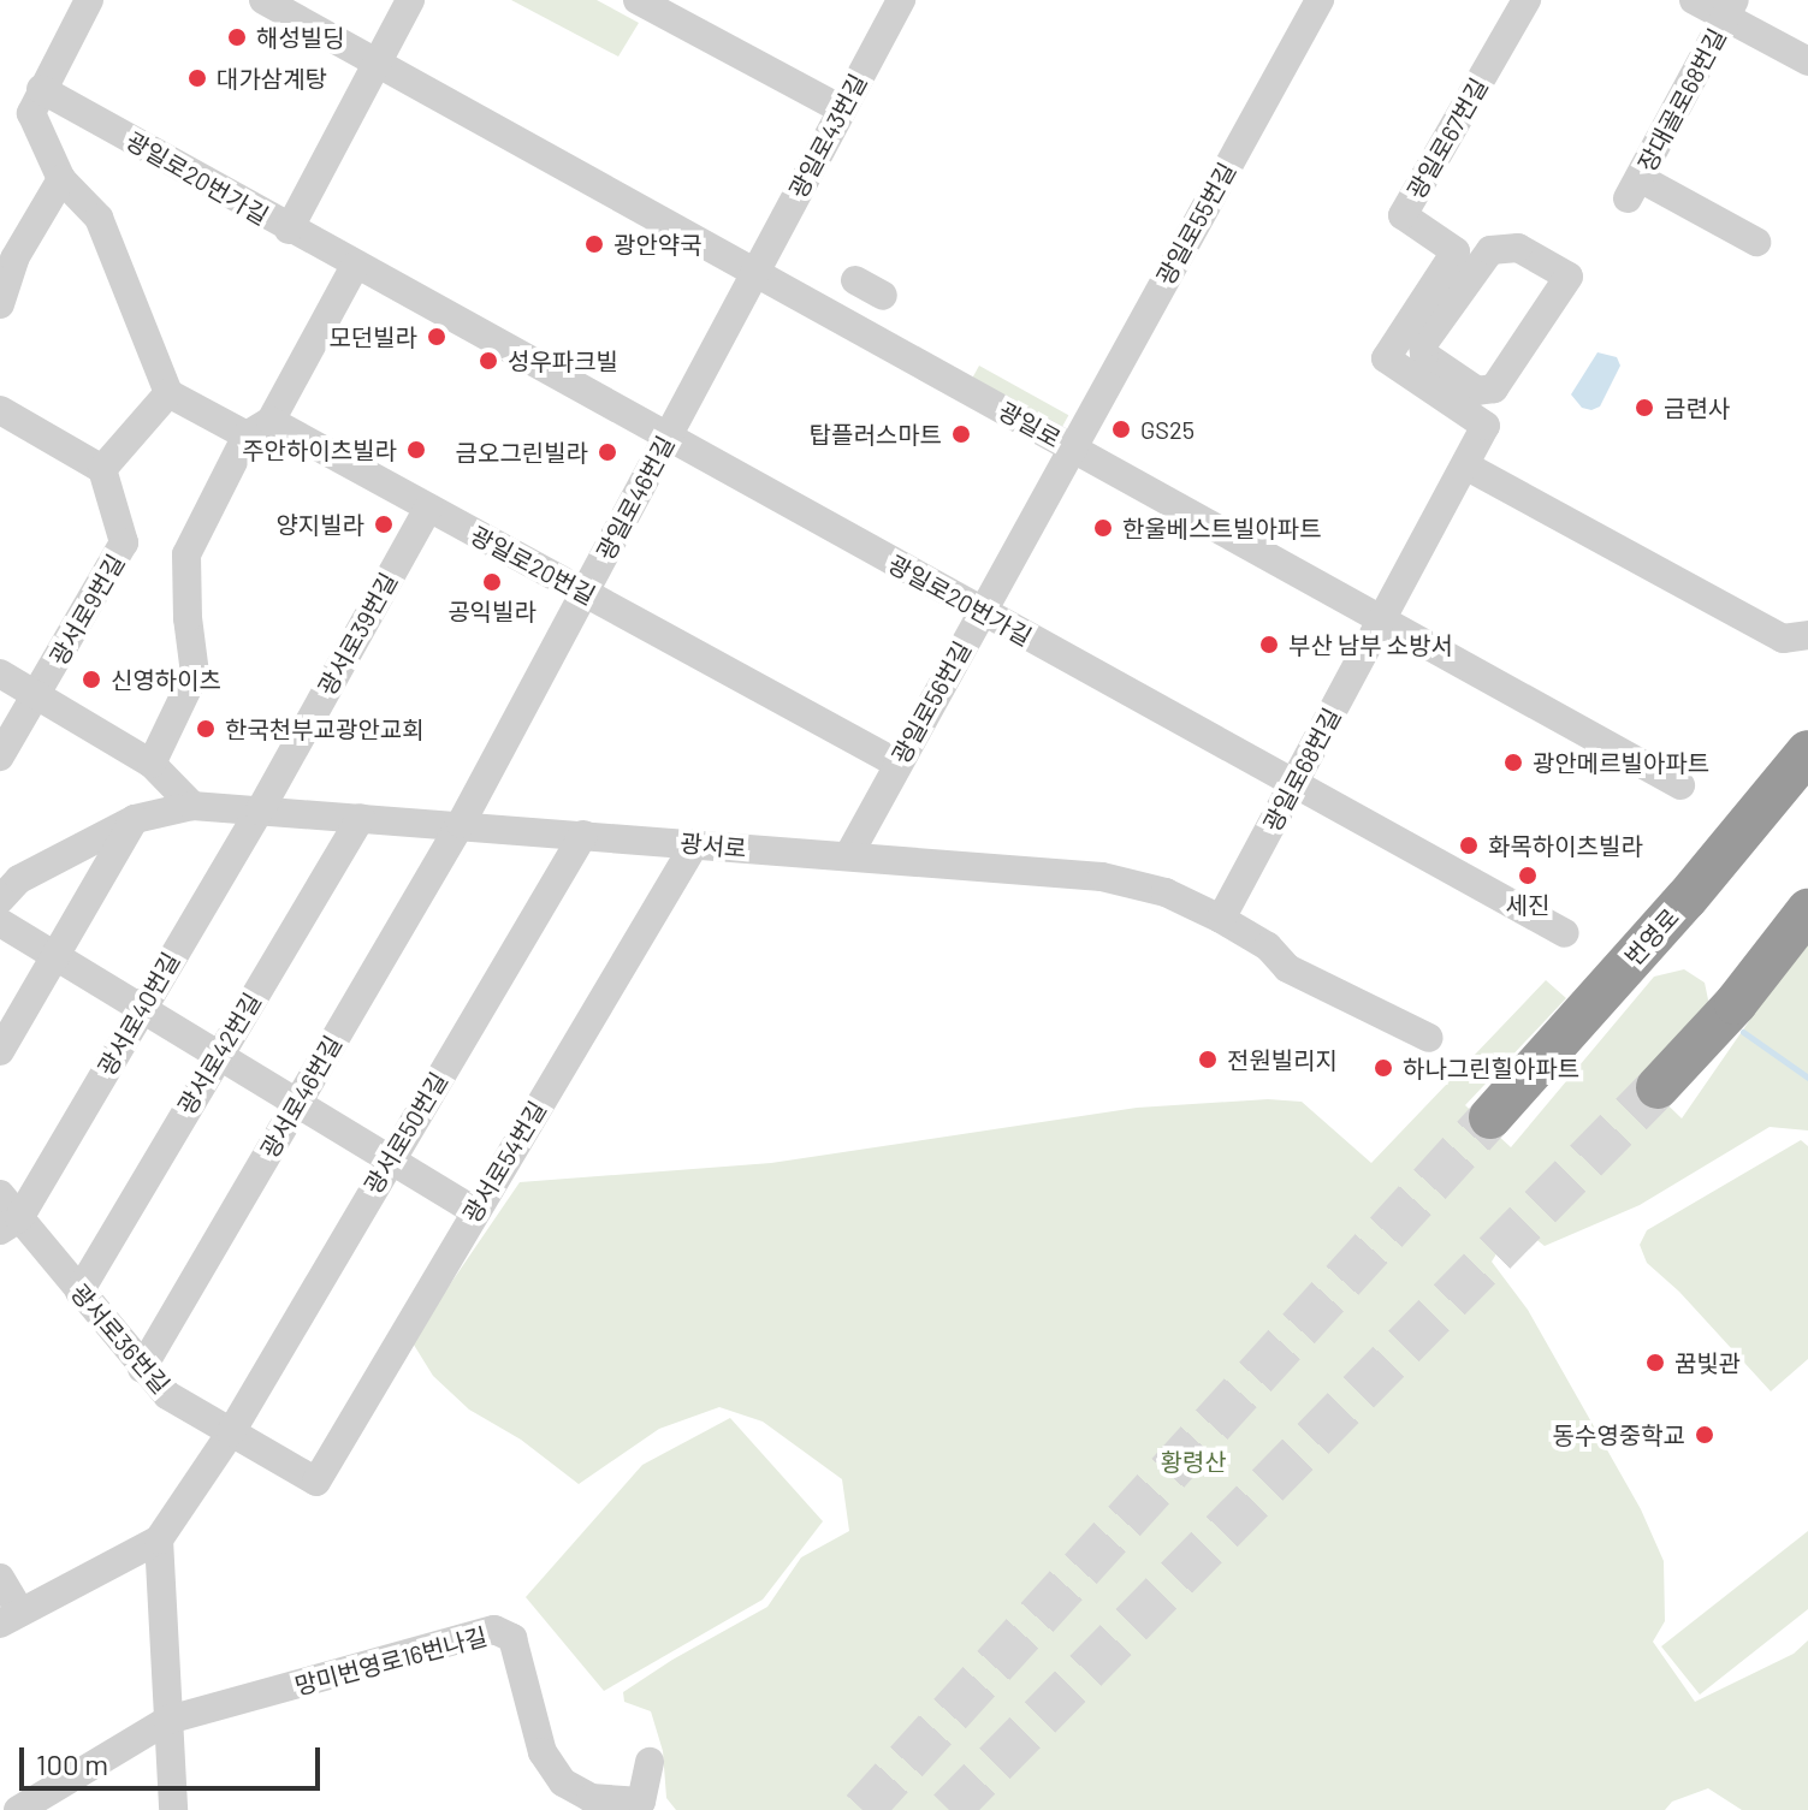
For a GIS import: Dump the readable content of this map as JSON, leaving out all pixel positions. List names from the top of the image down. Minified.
{"streets":{"highway":["번영로"],"street":["장대골로68번길","광일로43번길","광일로67번길","광일로20번가길","광일로55번길","광일로","광일로46번길","광일로20번길","광서로9번길","광서로39번길","광일로56번길","광일로68번길","광서로","광서로40번길","광서로42번길","광서로46번길","광서로50번길","광서로54번길","광서로36번길","망미번영로16번나길"]},"crossings":[["광일로43번길","광일로"],["광일로43번길","광일로46번길"],["광일로67번길","광일로"],["광일로67번길","광일로68번길"],["광일로20번가길","광일로46번길"],["광일로20번가길","광일로56번길"],["광일로20번가길","광일로68번길"],["광일로55번길","광일로"],["광일로55번길","광일로56번길"],["광일로","광일로46번길"],["광일로","광일로56번길"],["광일로","광일로68번길"],["광일로46번길","광일로20번길"],["광일로46번길","광서로"],["광일로46번길","광서로46번길"],["광일로20번길","광서로39번길"],["광일로20번길","광일로56번길"],["광서로39번길","광서로"],["광서로39번길","광서로40번길"],["광일로56번길","광서로"],["광일로68번길","광서로"],["광서로","광서로40번길"],["광서로","광서로42번길"],["광서로","광서로46번길"],["광서로","광서로50번길"],["광서로","광서로54번길"],["광서로40번길","광서로36번길"],["광서로42번길","광서로36번길"],["광서로46번길","광서로36번길"],["광서로50번길","광서로36번길"],["광서로54번길","광서로36번길"]],"parks":["황령산"],"places":["해성빌딩","대가삼계탕","광안약국","모던빌라","성우파크빌","금련사","GS25","탑플러스마트","주안하이츠빌라","금오그린빌라","양지빌라","한울베스트빌아파트","공익빌라","부산 남부 소방서","신영하이츠","한국천부교광안교회","광안메르빌아파트","화목하이츠빌라","세진","전원빌리지","하나그린힐아파트","꿈빛관","동수영중학교"],"scale_bar":"100 m"}
